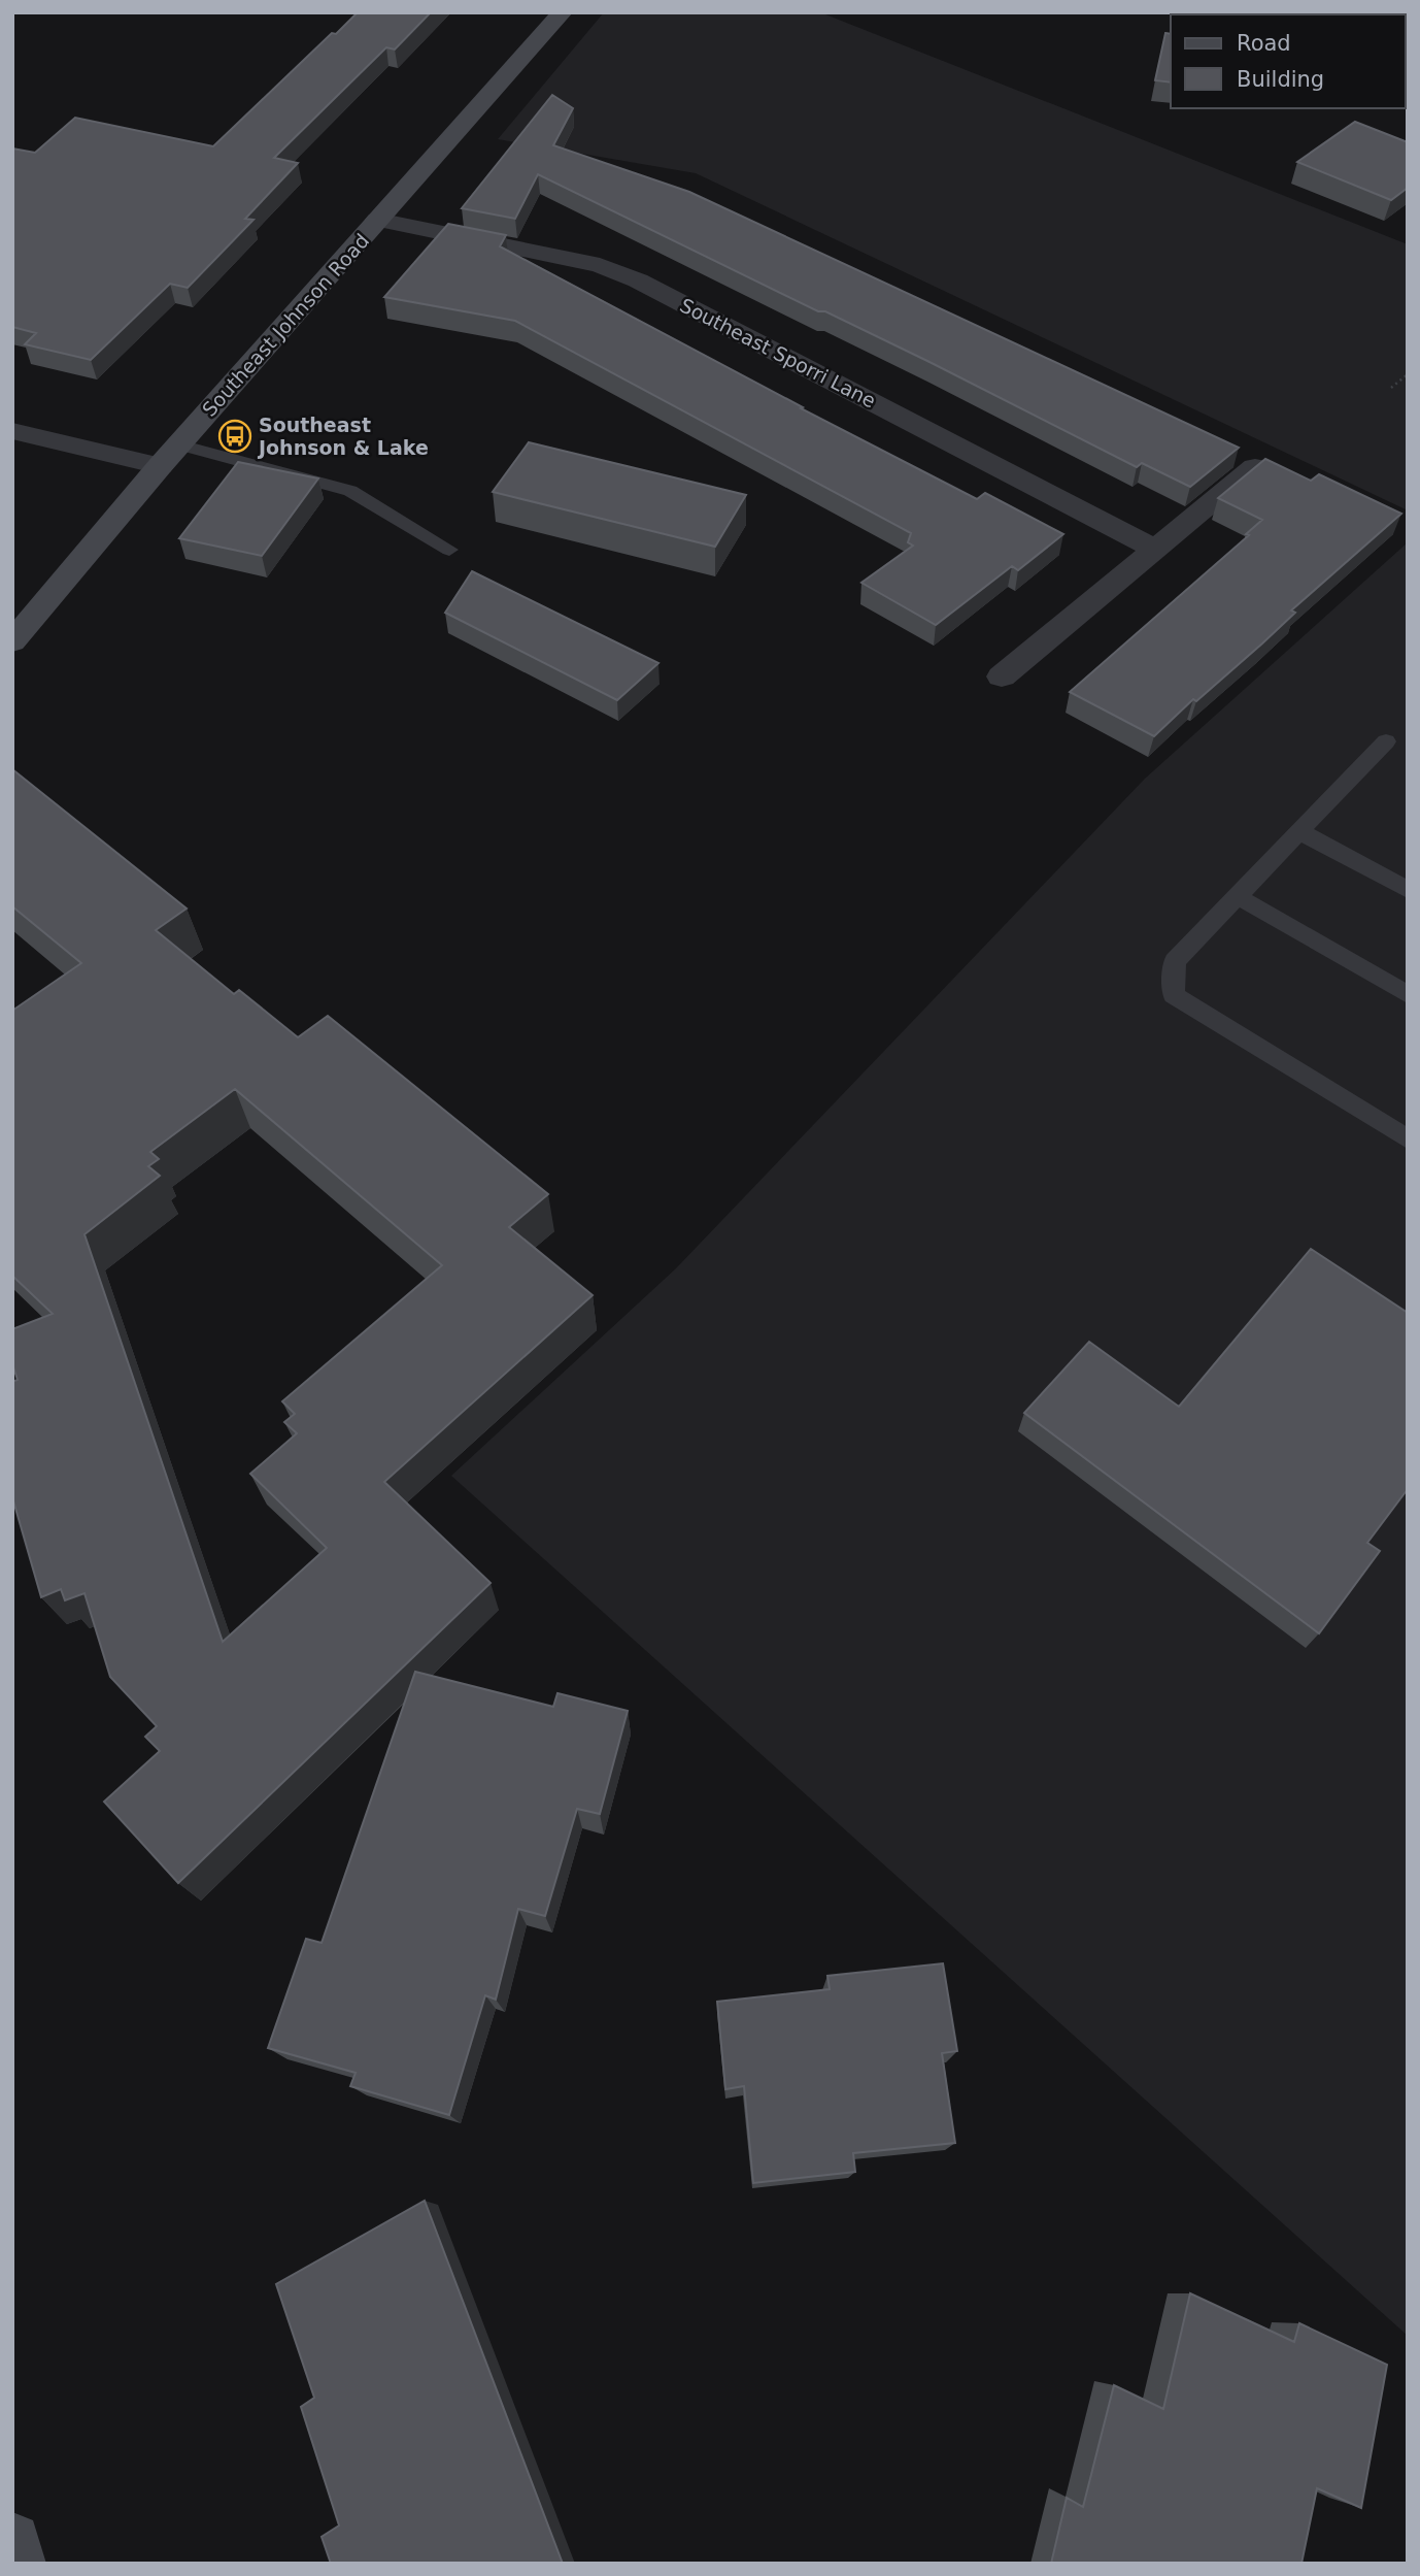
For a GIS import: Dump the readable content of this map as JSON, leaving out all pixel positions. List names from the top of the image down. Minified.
{"streets":{"street":["Southeast Johnson Road","Southeast Sporri Lane"]},"crossings":[["Southeast Johnson Road","Southeast Sporri Lane"]],"places":{"bus stop":["Southeast Johnson & Lake"]},"legend":["Road","Building"]}
